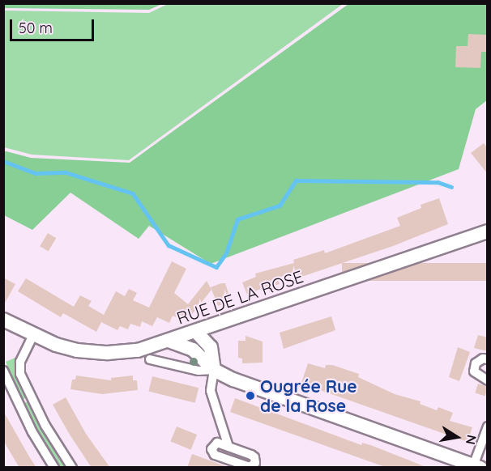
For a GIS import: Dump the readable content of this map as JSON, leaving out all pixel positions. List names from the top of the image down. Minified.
{"streets":{"main road":["RUE DE LA ROSE"]},"places":["Ougrée Rue de la Rose"],"scale_bar":"50 m","north":"right"}
